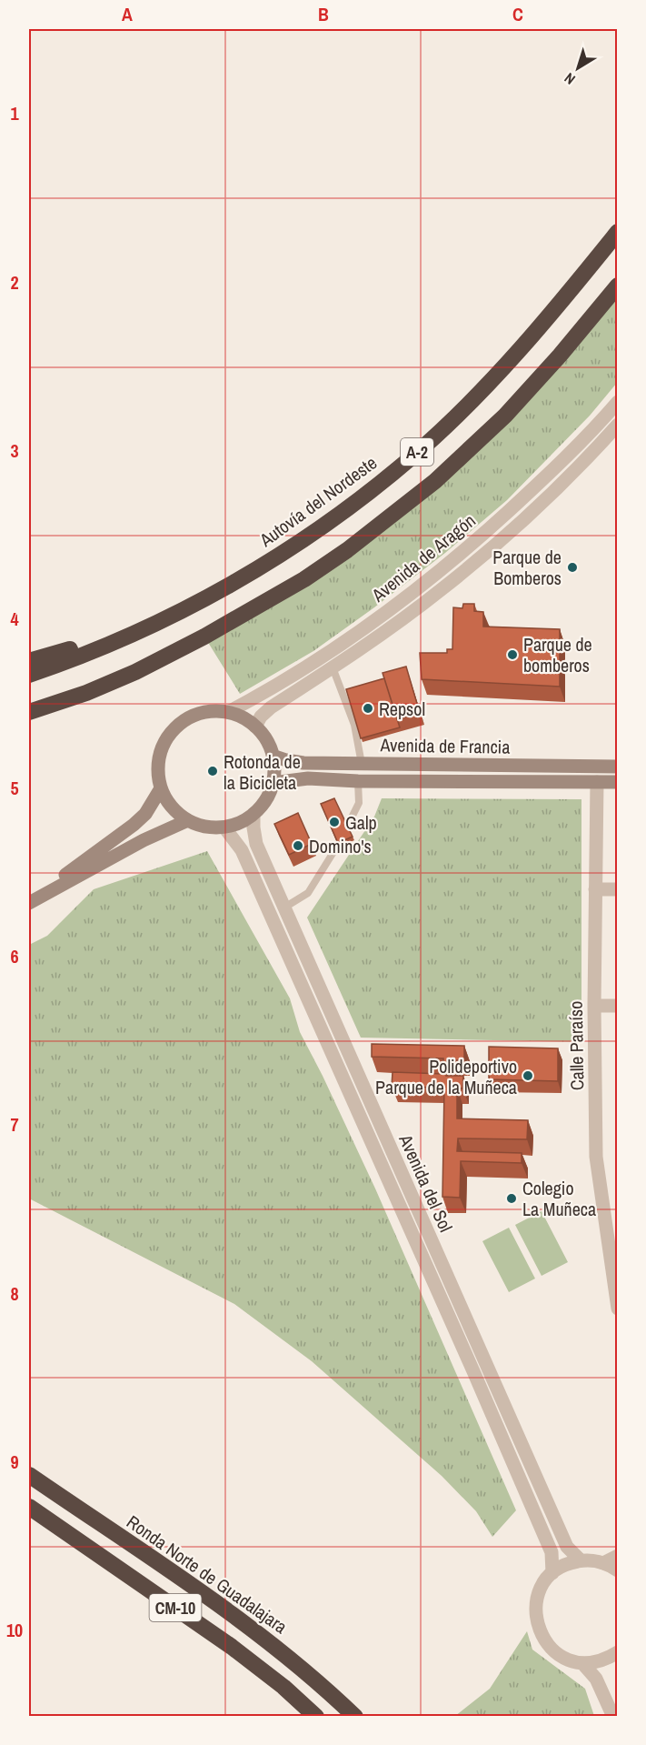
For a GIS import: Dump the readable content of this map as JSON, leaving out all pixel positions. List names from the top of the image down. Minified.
{"streets":{"highway":["A-2","Autovía del Nordeste","Ronda Norte de Guadalajara","CM-10"],"main road":["Avenida de Francia"],"street":["Avenida de Aragón","Calle Paraíso","Avenida del Sol"]},"crossings":[["Avenida de Aragón","Avenida de Francia"],["Avenida de Aragón","Avenida del Sol"],["Avenida de Francia","Calle Paraíso"],["Avenida de Francia","Avenida del Sol"]],"places":["Parque de Bomberos","Parque de bomberos","Repsol","Rotonda de la Bicicleta","Galp","Domino's","Polideportivo Parque de la Muñeca","Colegio La Muñeca"],"north":"bottom left","grid":{"columns":["A","B","C"],"rows":["1","2","3","4","5","6","7","8","9","10"]}}
